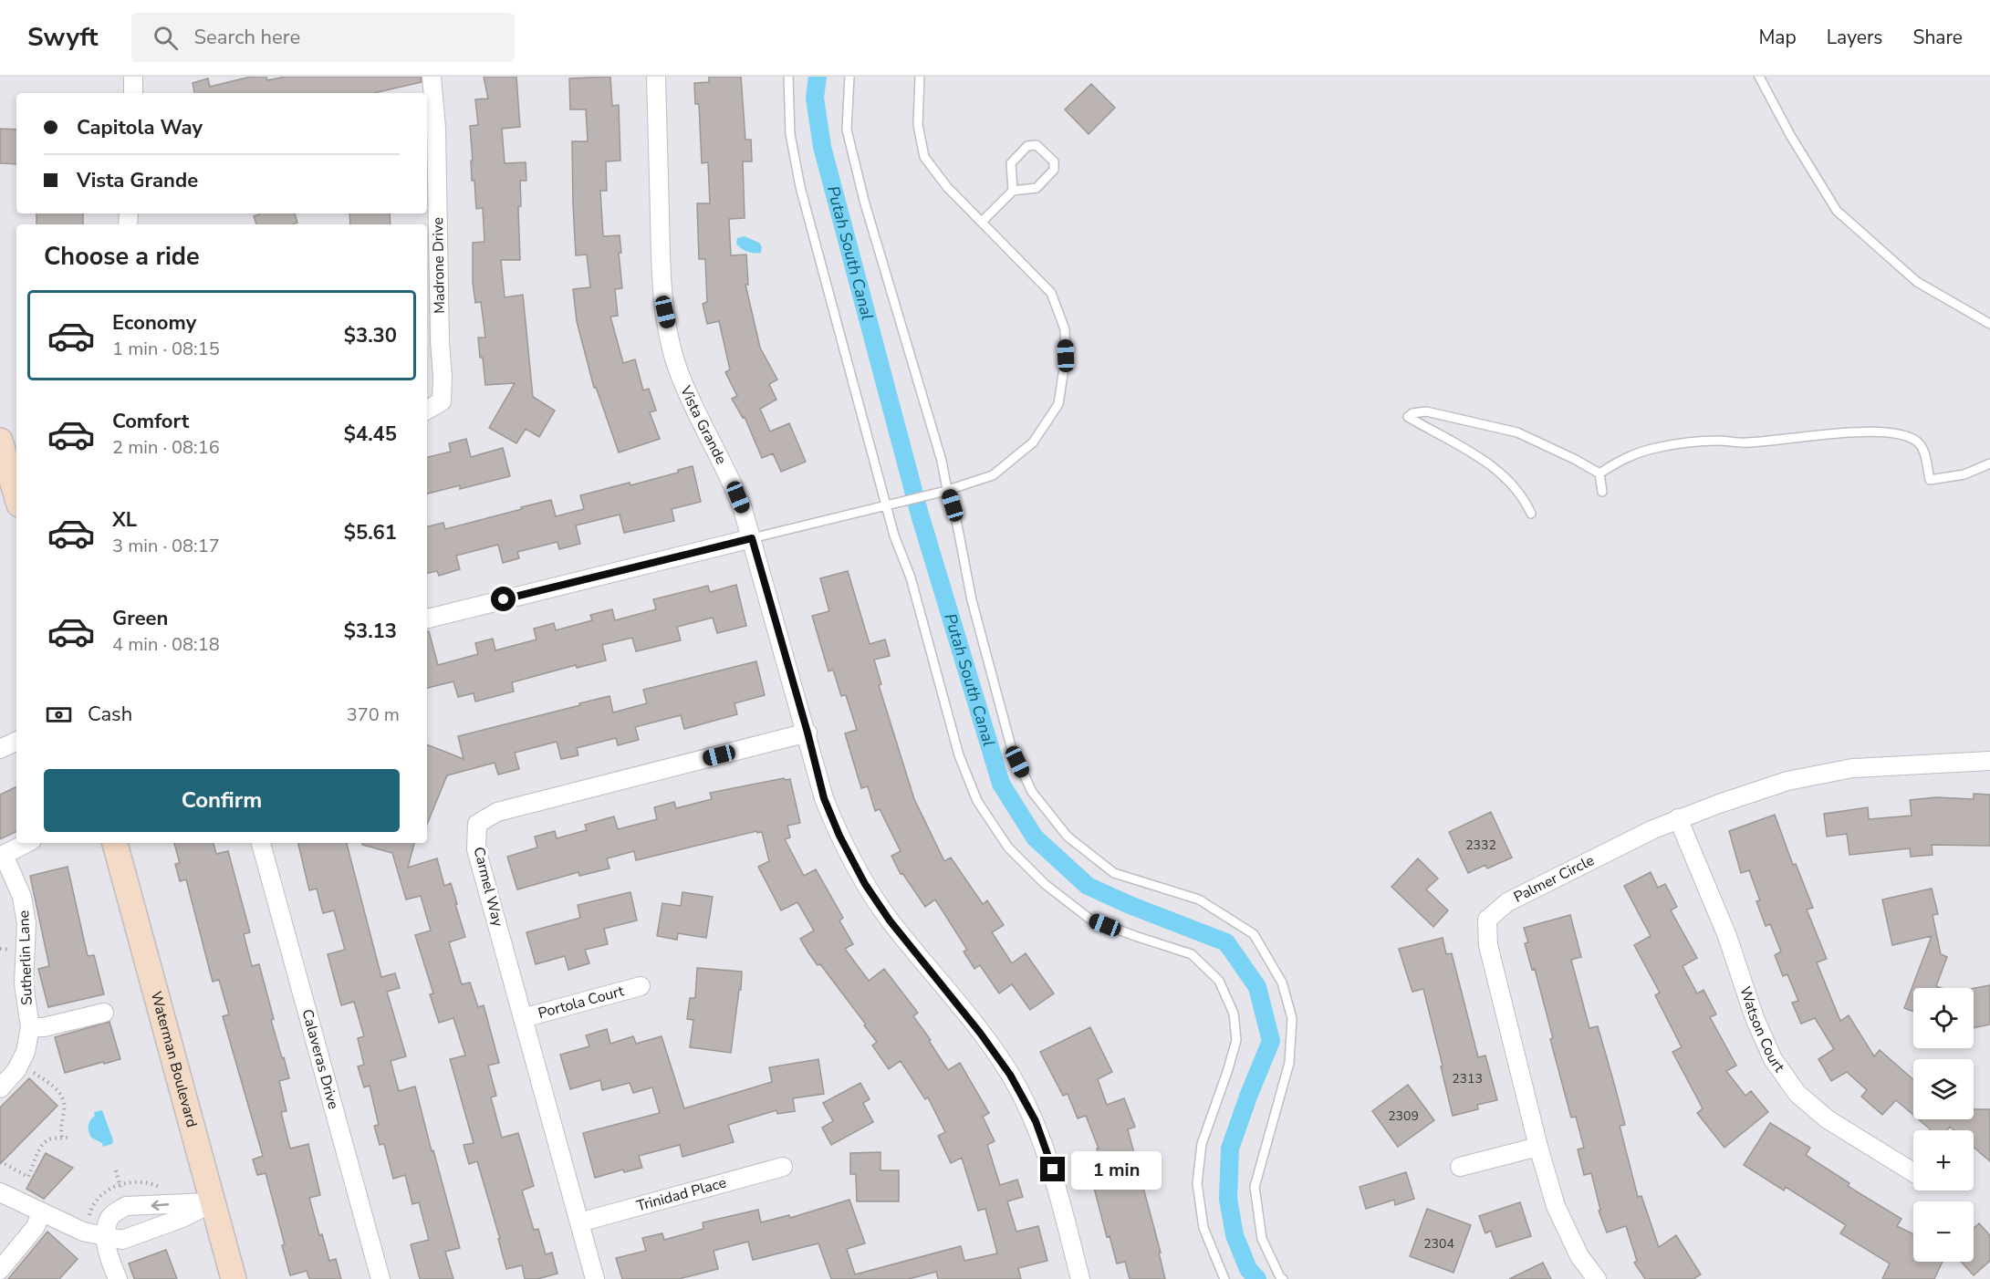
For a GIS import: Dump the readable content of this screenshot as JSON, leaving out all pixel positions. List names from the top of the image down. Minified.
{"streets":{"main road":["Waterman Boulevard"],"street":["Madrone Drive","Vista Grande","Palmer Circle","Carmel Way","Sutherlin Lane","Portola Court","Watson Court","Calaveras Drive","Trinidad Place"]},"crossings":[["Vista Grande","Carmel Way"],["Palmer Circle","Watson Court"],["Carmel Way","Portola Court"],["Carmel Way","Trinidad Place"]],"water":["Putah South Canal"],"house_numbers":["2332","2313","2309","2304"],"page":{"header":"Swyft","search":"Search here","nav":["Map","Layers","Share"],"banner":["Capitola Way","Vista Grande"],"heading":"Choose a ride","list":[{"name":"Economy","note":"1 min · 08:15","value":"$3.30"},{"name":"Comfort","note":"2 min · 08:16","value":"$4.45"},{"name":"XL","note":"3 min · 08:17","value":"$5.61"},{"name":"Green","note":"4 min · 08:18","value":"$3.13"}],"pay":["Cash","370 m"],"buttons":"Confirm","map_buttons":["+","−"],"bubble":"1 min"}}
